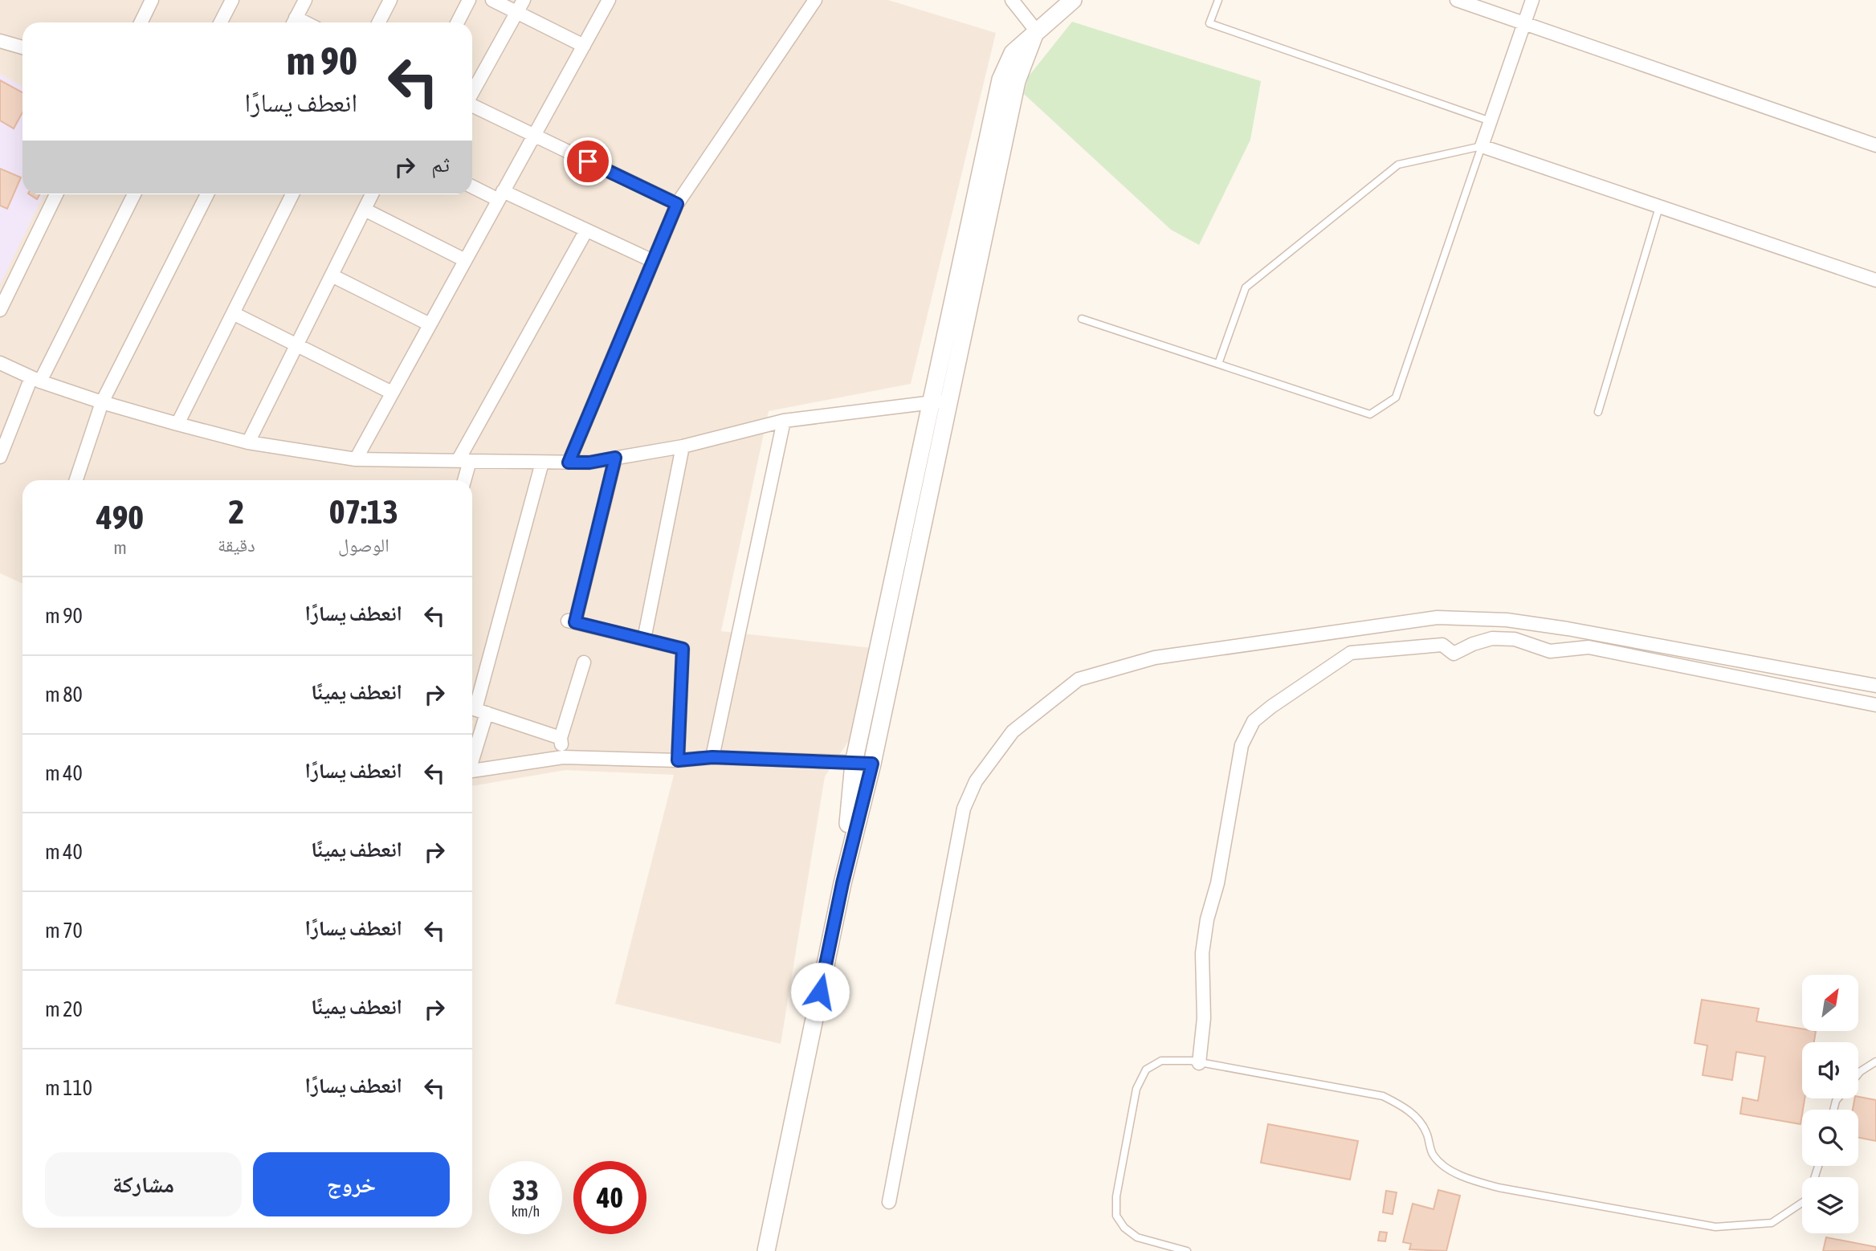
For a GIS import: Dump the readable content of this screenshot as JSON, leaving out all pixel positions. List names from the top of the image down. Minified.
{"north":"top right","page":{"turn":["90 m","انعطف يسارًا"],"then":"ثم","eta":["07:13","الوصول","2","دقيقة","490","m"],"list":[{"name":"انعطف يسارًا","value":"90 m"},{"name":"انعطف يمينًا","value":"80 m"},{"name":"انعطف يسارًا","value":"40 m"},{"name":"انعطف يمينًا","value":"40 m"},{"name":"انعطف يسارًا","value":"70 m"},{"name":"انعطف يمينًا","value":"20 m"},{"name":"انعطف يسارًا","value":"110 m"}],"buttons":["خروج","مشاركة"],"speed":"33 km/h","limit":"40"}}
